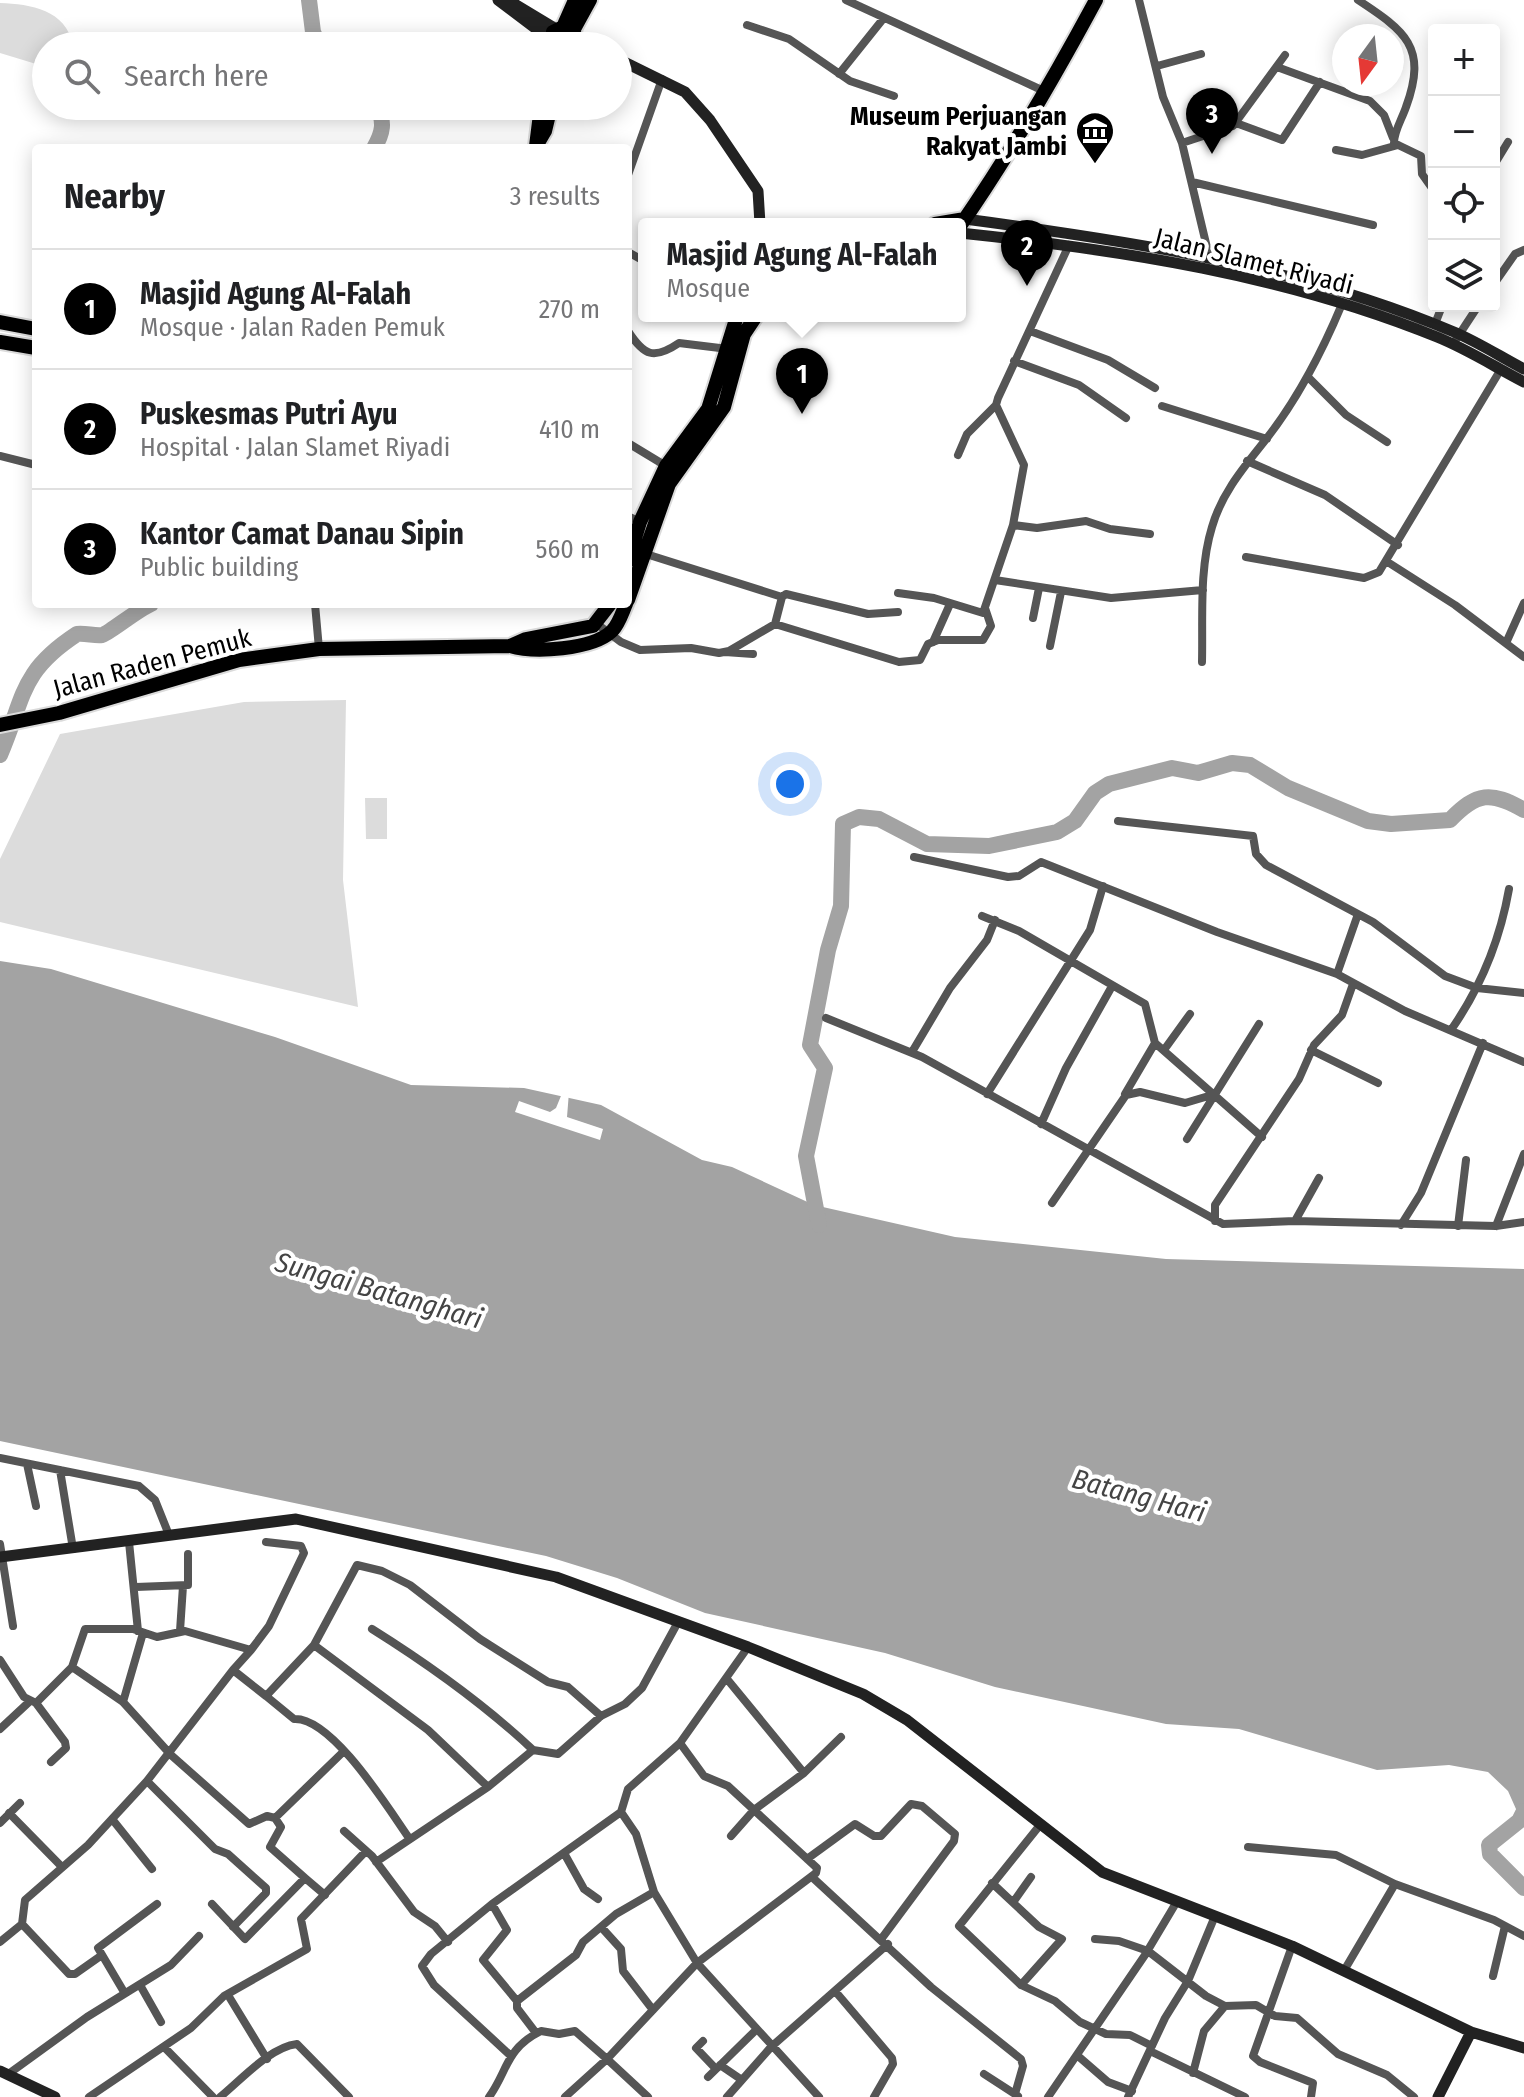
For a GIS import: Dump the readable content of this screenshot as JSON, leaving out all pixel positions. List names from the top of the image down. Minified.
{"streets":{"highway":["Jalan Raden Pemuk"],"street":["Jalan Slamet Riyadi"]},"water":["Sungai Batanghari","Batang Hari"],"places":{"museum":["Museum Perjuangan Rakyat Jambi"]},"north":"bottom","page":{"map_buttons":["+","−"],"search":"Search here","pins":["3","2","1"],"heading":["Nearby","3 results"],"popup":["Masjid Agung Al-Falah","Mosque"],"list":[{"mark":"1","name":"Masjid Agung Al-Falah","note":"Mosque · Jalan Raden Pemuk","value":"270 m"},{"mark":"2","name":"Puskesmas Putri Ayu","note":"Hospital · Jalan Slamet Riyadi","value":"410 m"},{"mark":"3","name":"Kantor Camat Danau Sipin","note":"Public building","value":"560 m"}]}}
